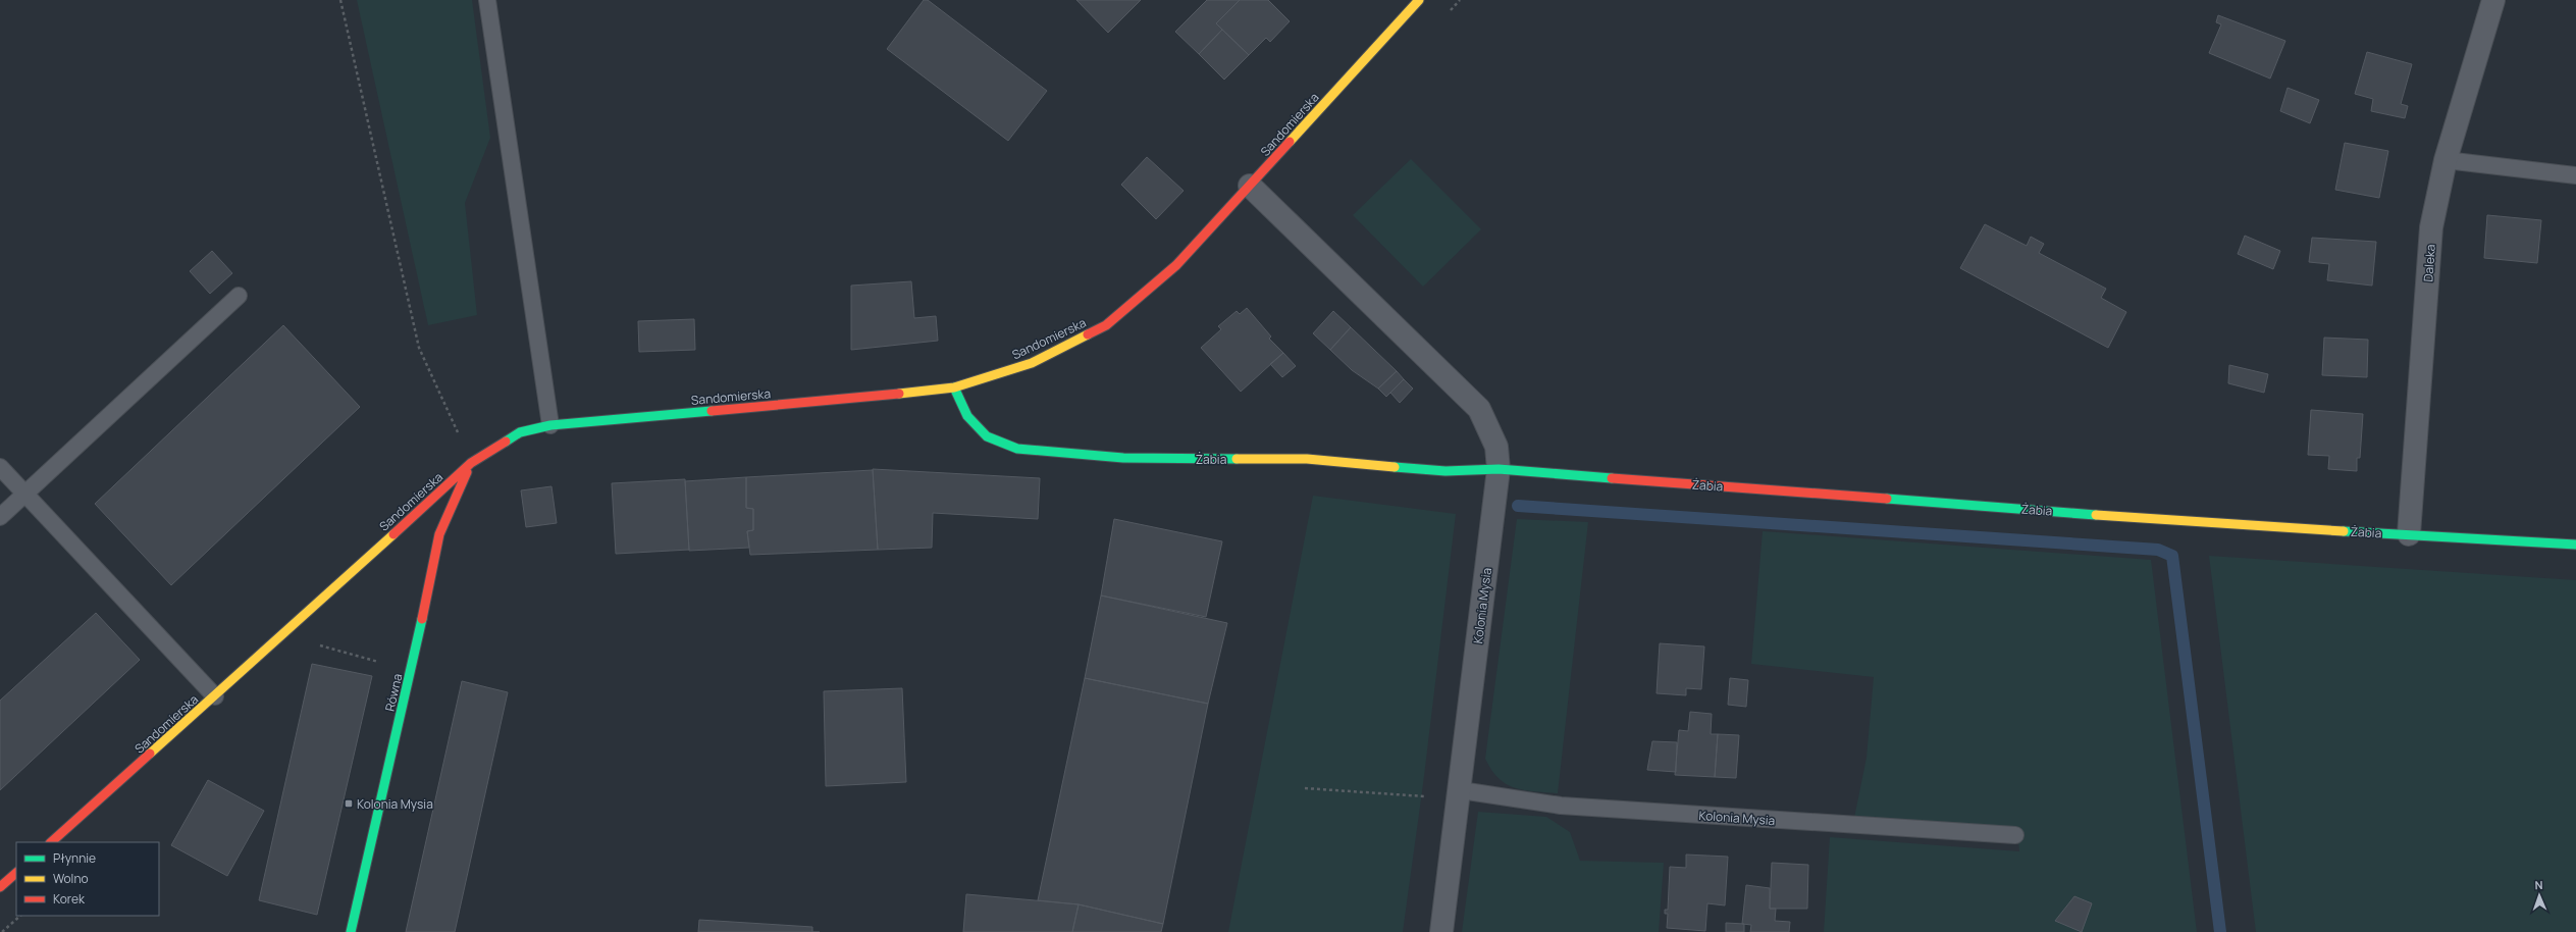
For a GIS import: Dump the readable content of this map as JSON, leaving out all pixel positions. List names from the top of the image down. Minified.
{"streets":{"street":["Sandomierska","Daleka","Żabia","Kolonia Mysia","Równa"]},"crossings":[["Sandomierska","Żabia"],["Sandomierska","Równa"],["Daleka","Żabia"],["Żabia","Kolonia Mysia"]],"places":{"transit":["Kolonia Mysia"]},"legend":["Płynnie","Wolno","Korek"],"north":"top"}
